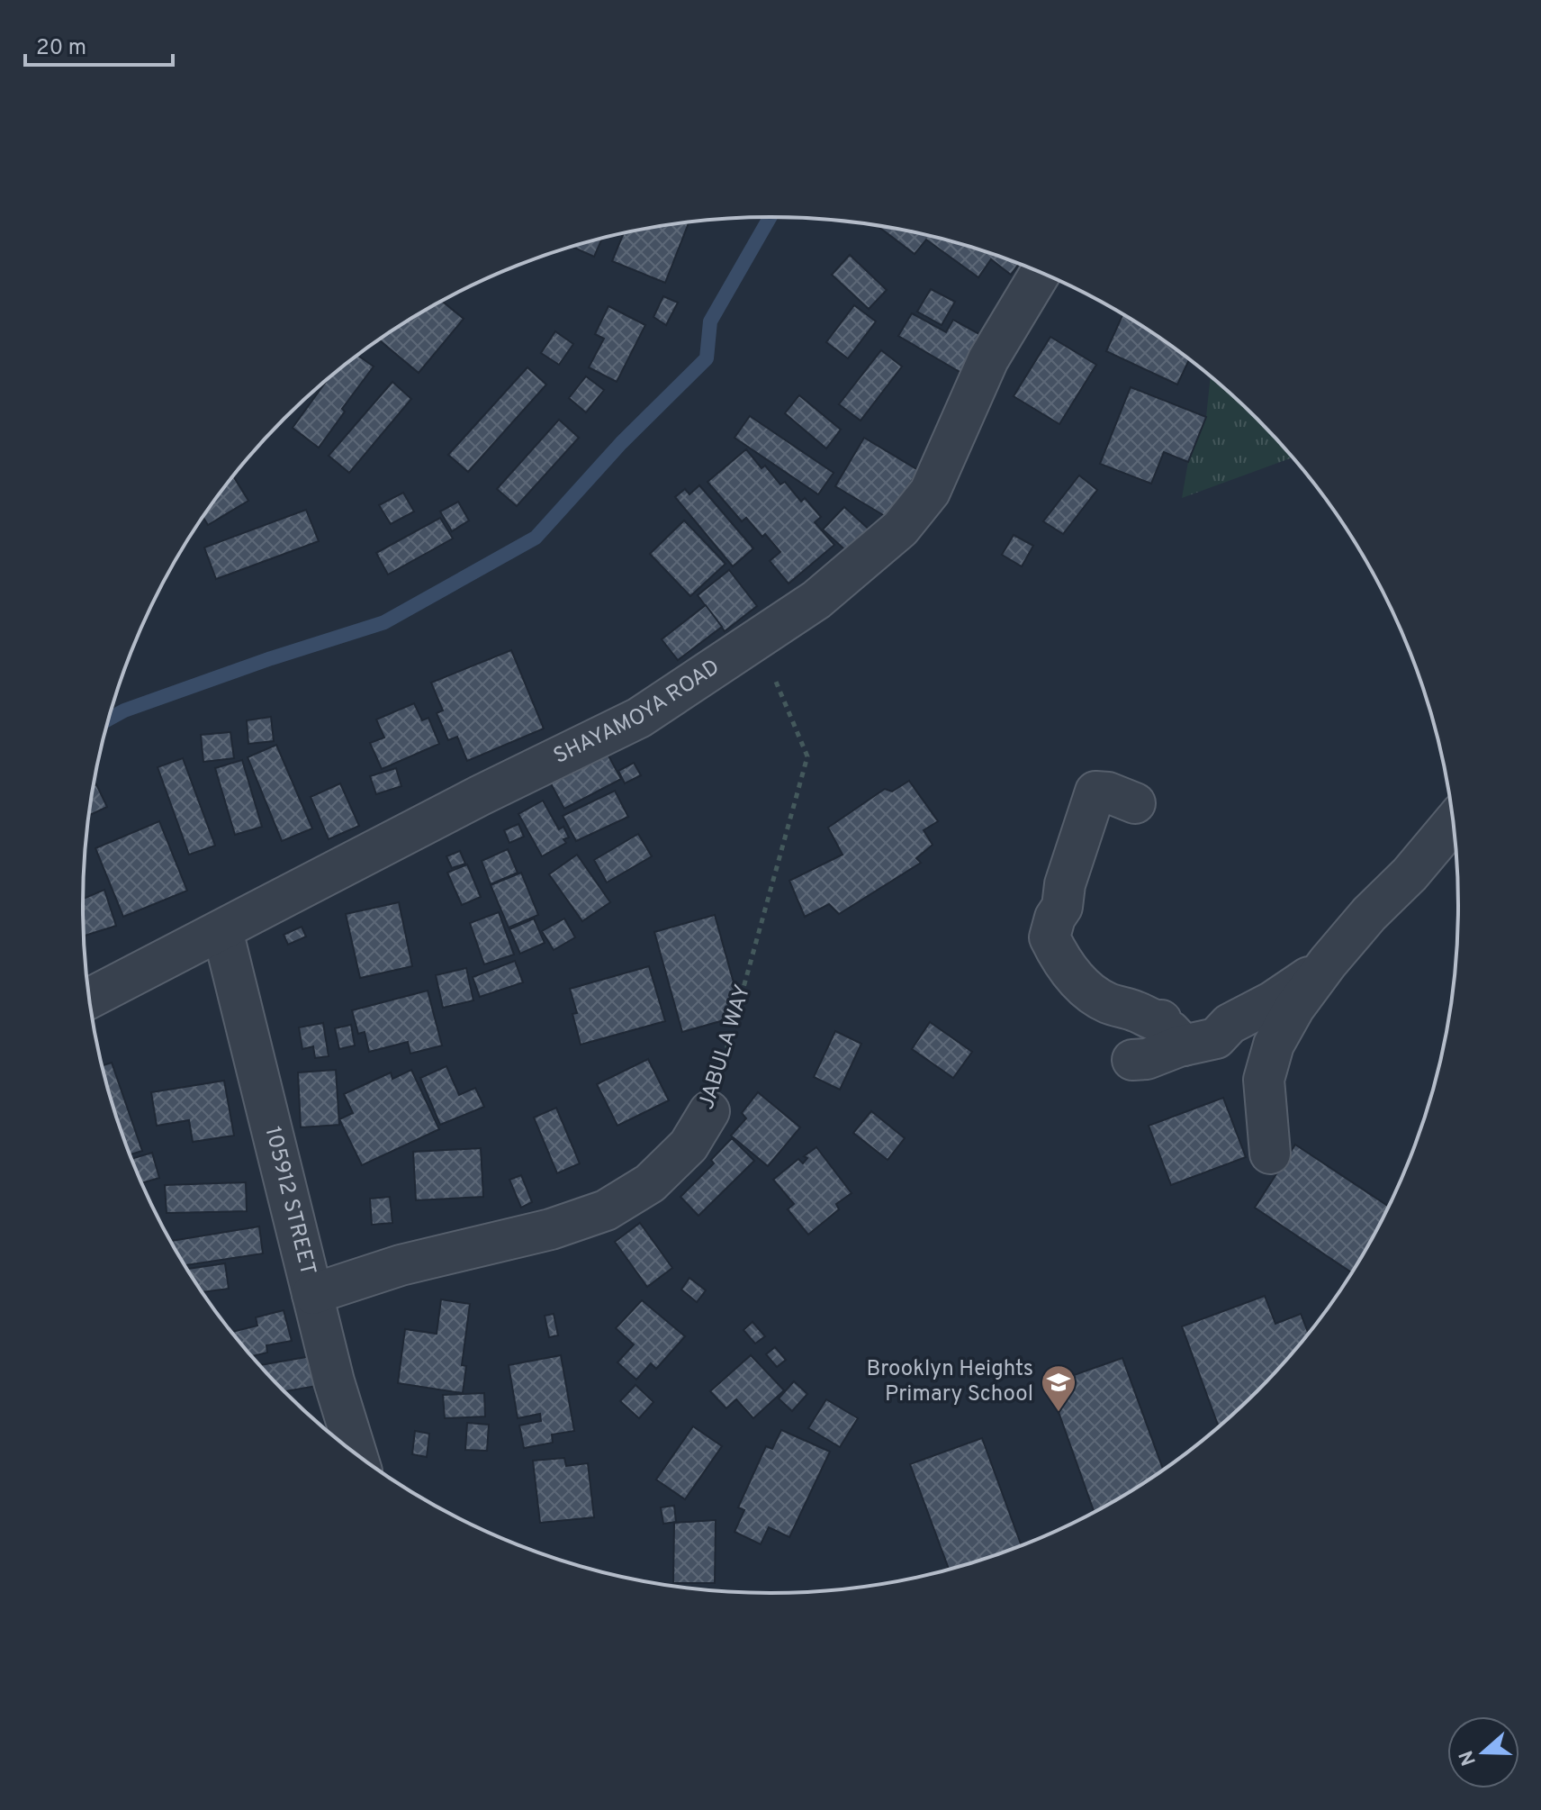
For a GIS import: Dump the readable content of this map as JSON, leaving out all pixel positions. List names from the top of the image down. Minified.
{"streets":{"street":["SHAYAMOYA ROAD","JABULA WAY","105912 STREET"]},"crossings":[["SHAYAMOYA ROAD","JABULA WAY"],["SHAYAMOYA ROAD","105912 STREET"],["JABULA WAY","105912 STREET"]],"places":{"school or university":["Brooklyn Heights Primary School"]},"scale_bar":"20 m","north":"left"}
